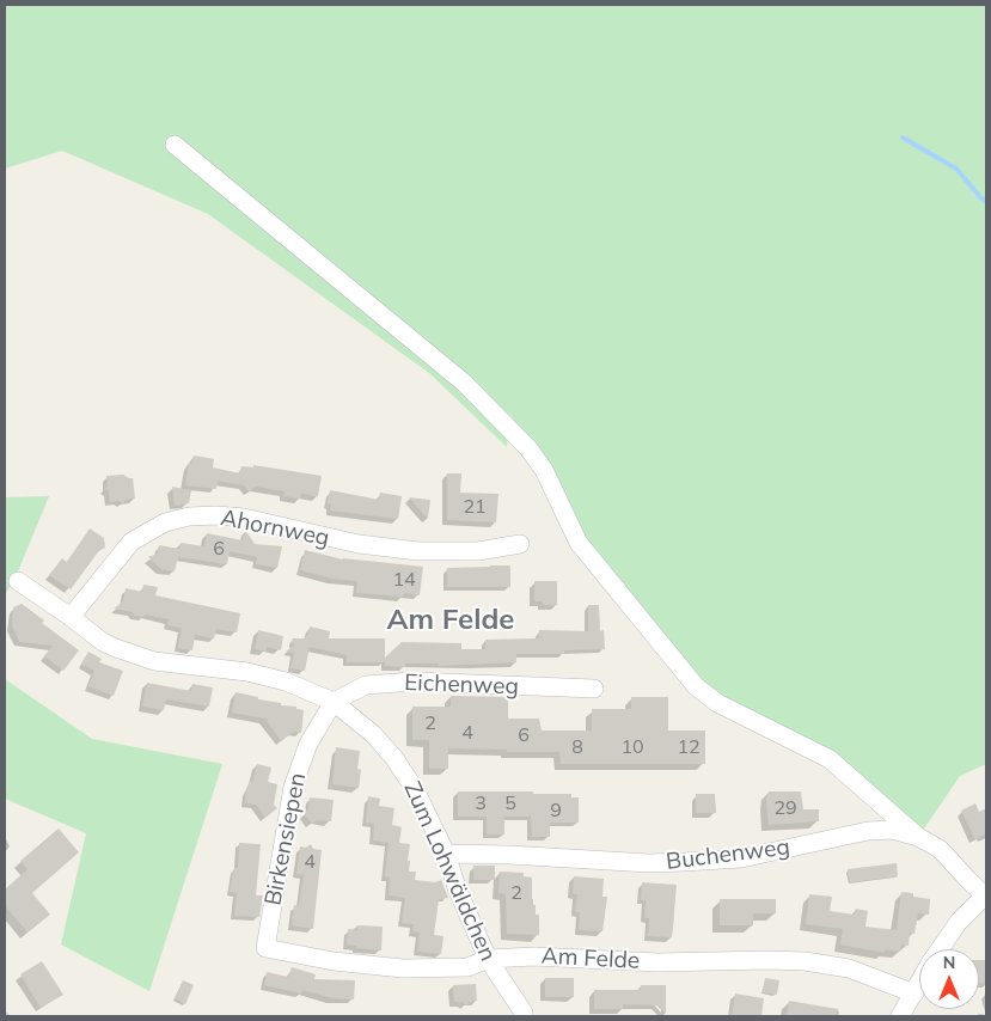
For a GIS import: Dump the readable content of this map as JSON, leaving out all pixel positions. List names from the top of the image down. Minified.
{"streets":{"street":["Ahornweg","Eichenweg","Birkensiepen","Buchenweg","Zum Lohwäldchen","Am Felde"]},"crossings":[["Ahornweg","Zum Lohwäldchen"],["Eichenweg","Birkensiepen"],["Eichenweg","Zum Lohwäldchen"],["Birkensiepen","Zum Lohwäldchen"],["Birkensiepen","Am Felde"],["Buchenweg","Zum Lohwäldchen"],["Zum Lohwäldchen","Am Felde"]],"districts":["Am Felde"],"house_numbers":["21","6","14","2","4","6","8","10","12","3","5","29","9","4","2"],"north":"top"}
